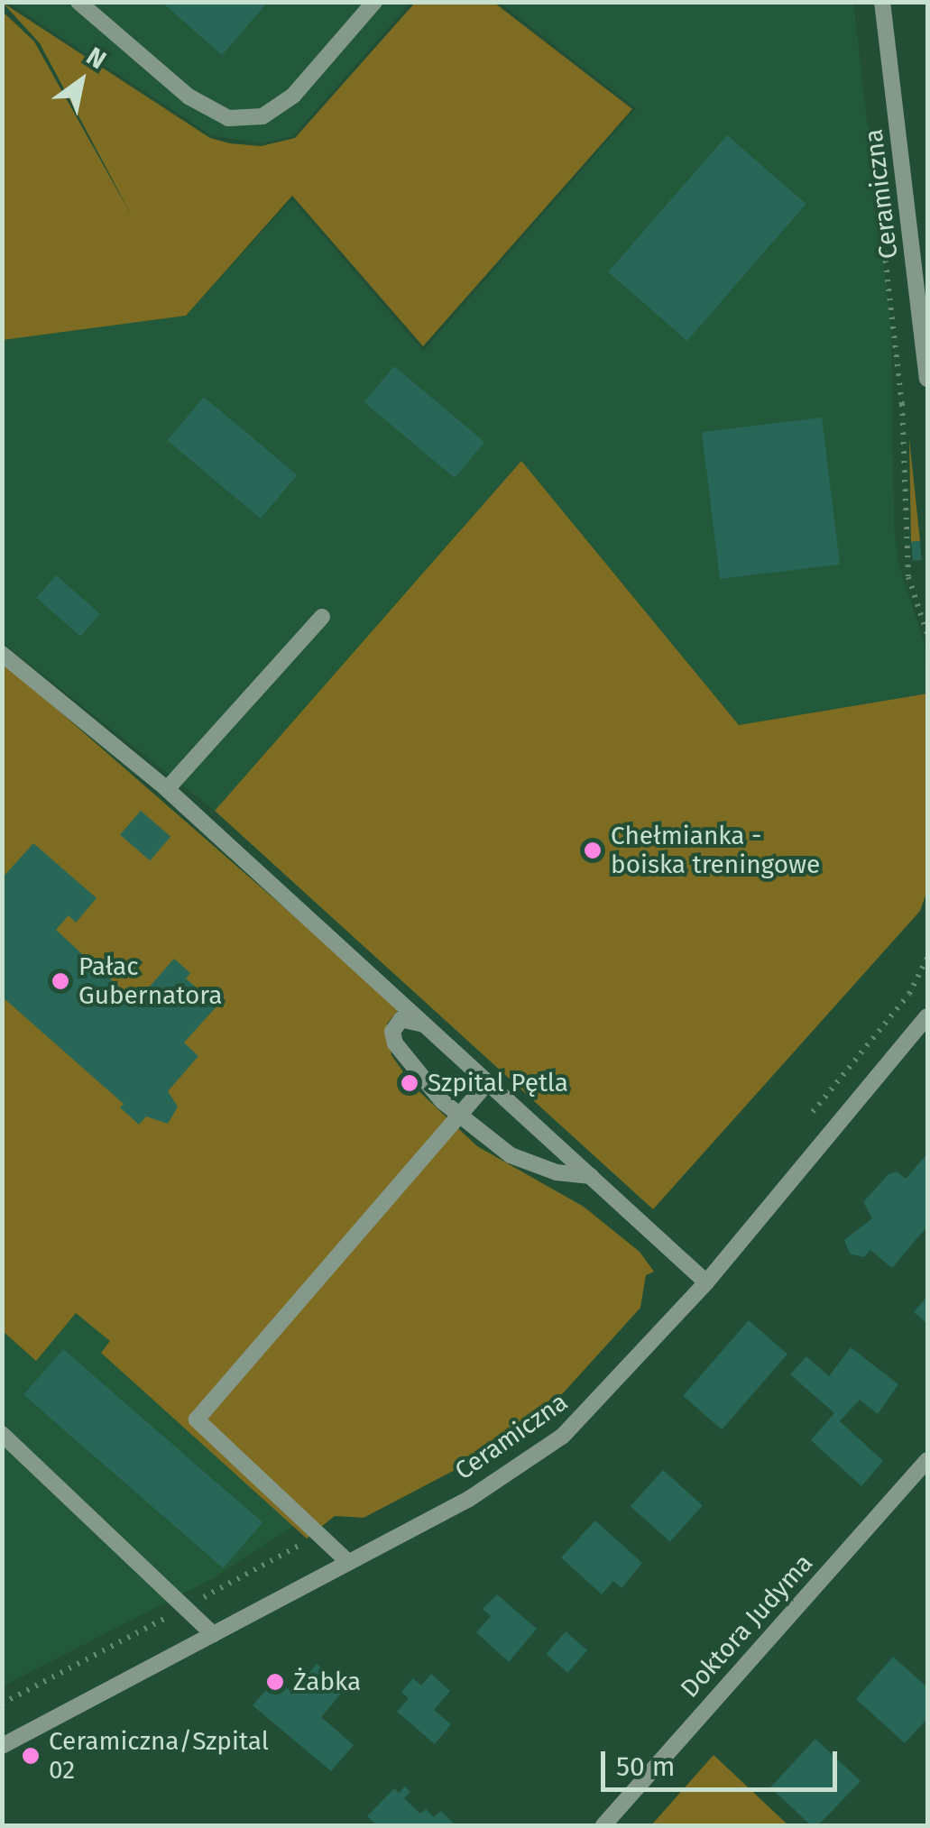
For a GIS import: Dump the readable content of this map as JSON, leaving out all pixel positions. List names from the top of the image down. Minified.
{"streets":{"street":["Ceramiczna","Doktora Judyma"]},"places":["Chełmianka - boiska treningowe","Pałac Gubernatora","Szpital Pętla","Żabka","Ceramiczna/Szpital 02"],"scale_bar":"50 m","north":"top right"}
